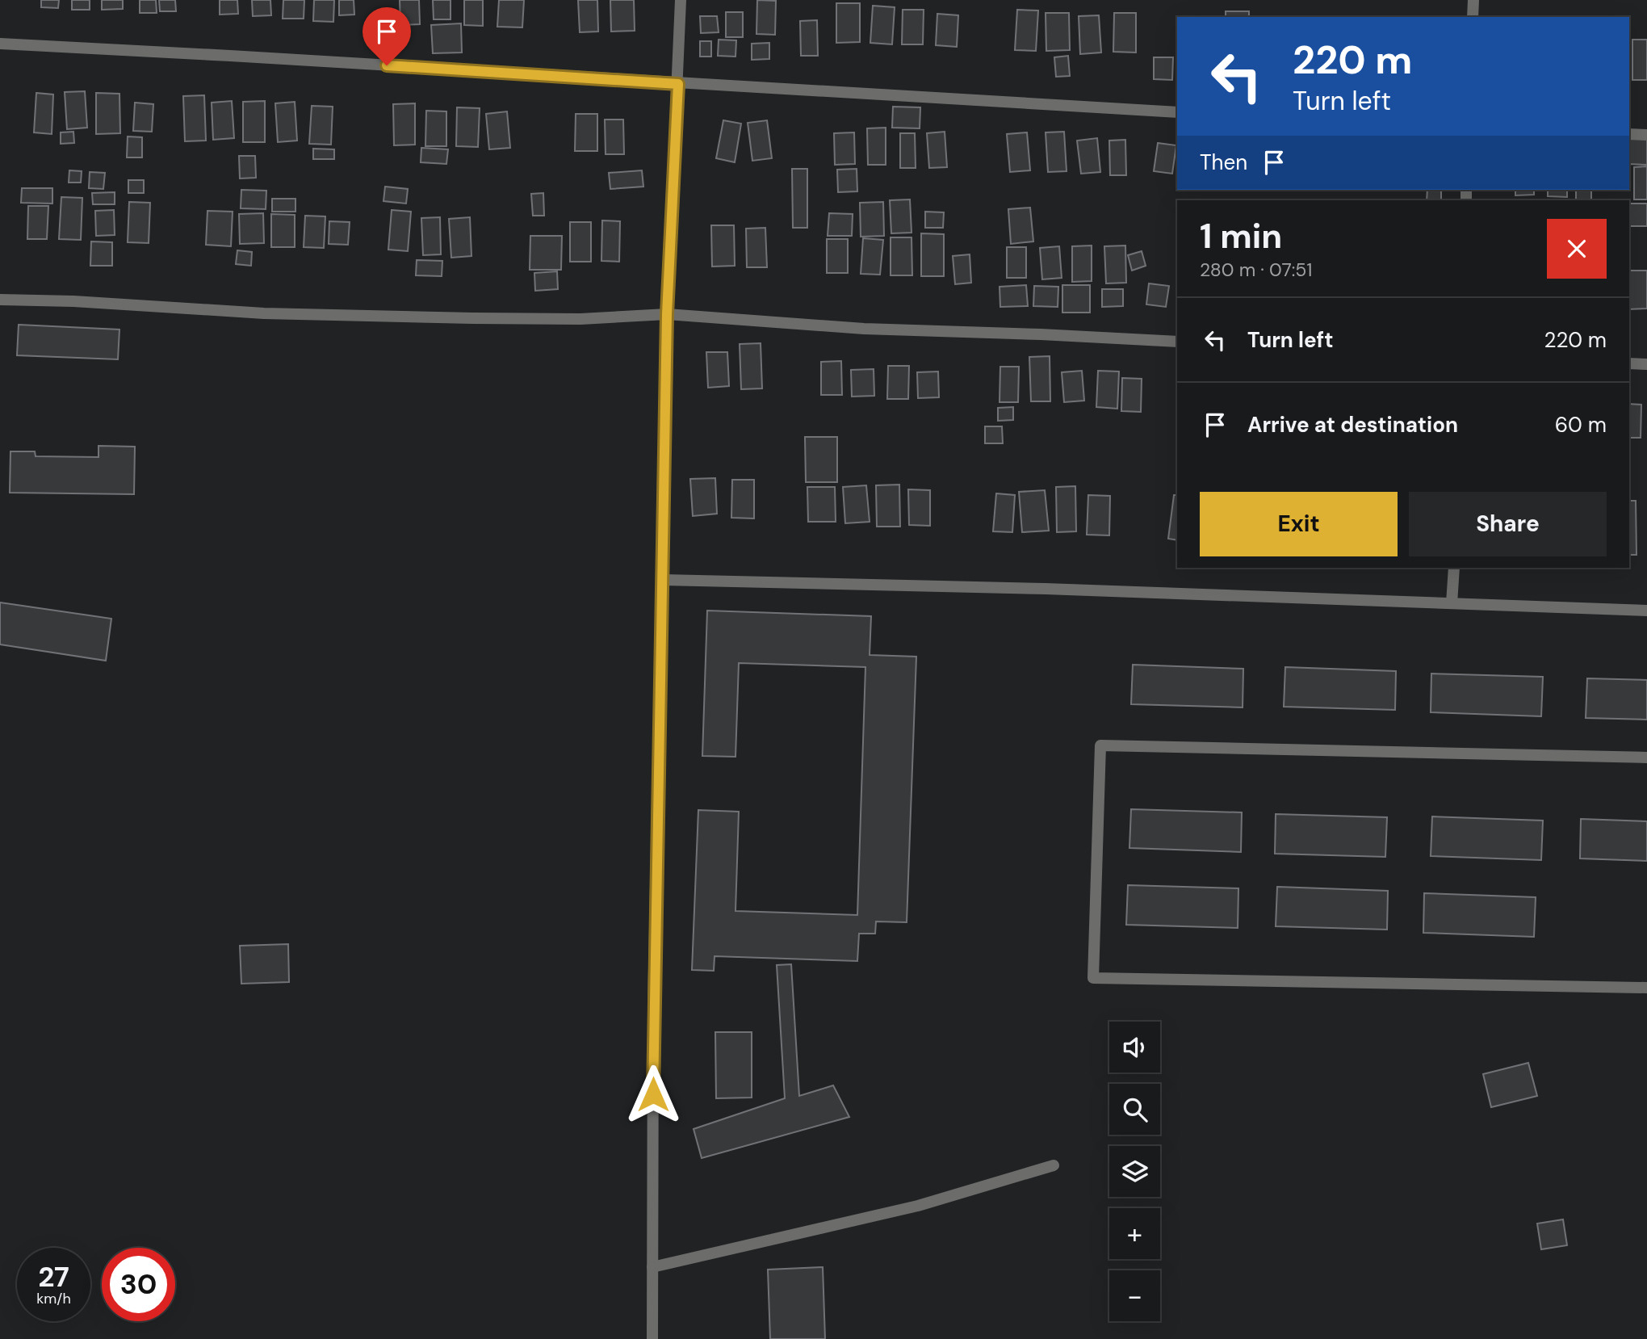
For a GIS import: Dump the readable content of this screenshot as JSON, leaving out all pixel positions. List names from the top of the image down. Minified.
{"page":{"turn":["220 m","Turn left"],"then":"Then","heading":["1 min","280 m · 07:51"],"list":[{"name":"Turn left","value":"220 m"},{"name":"Arrive at destination","value":"60 m"}],"buttons":["Exit","Share"],"map_buttons":["+","−"],"speed":"27 km/h","limit":"30"}}
